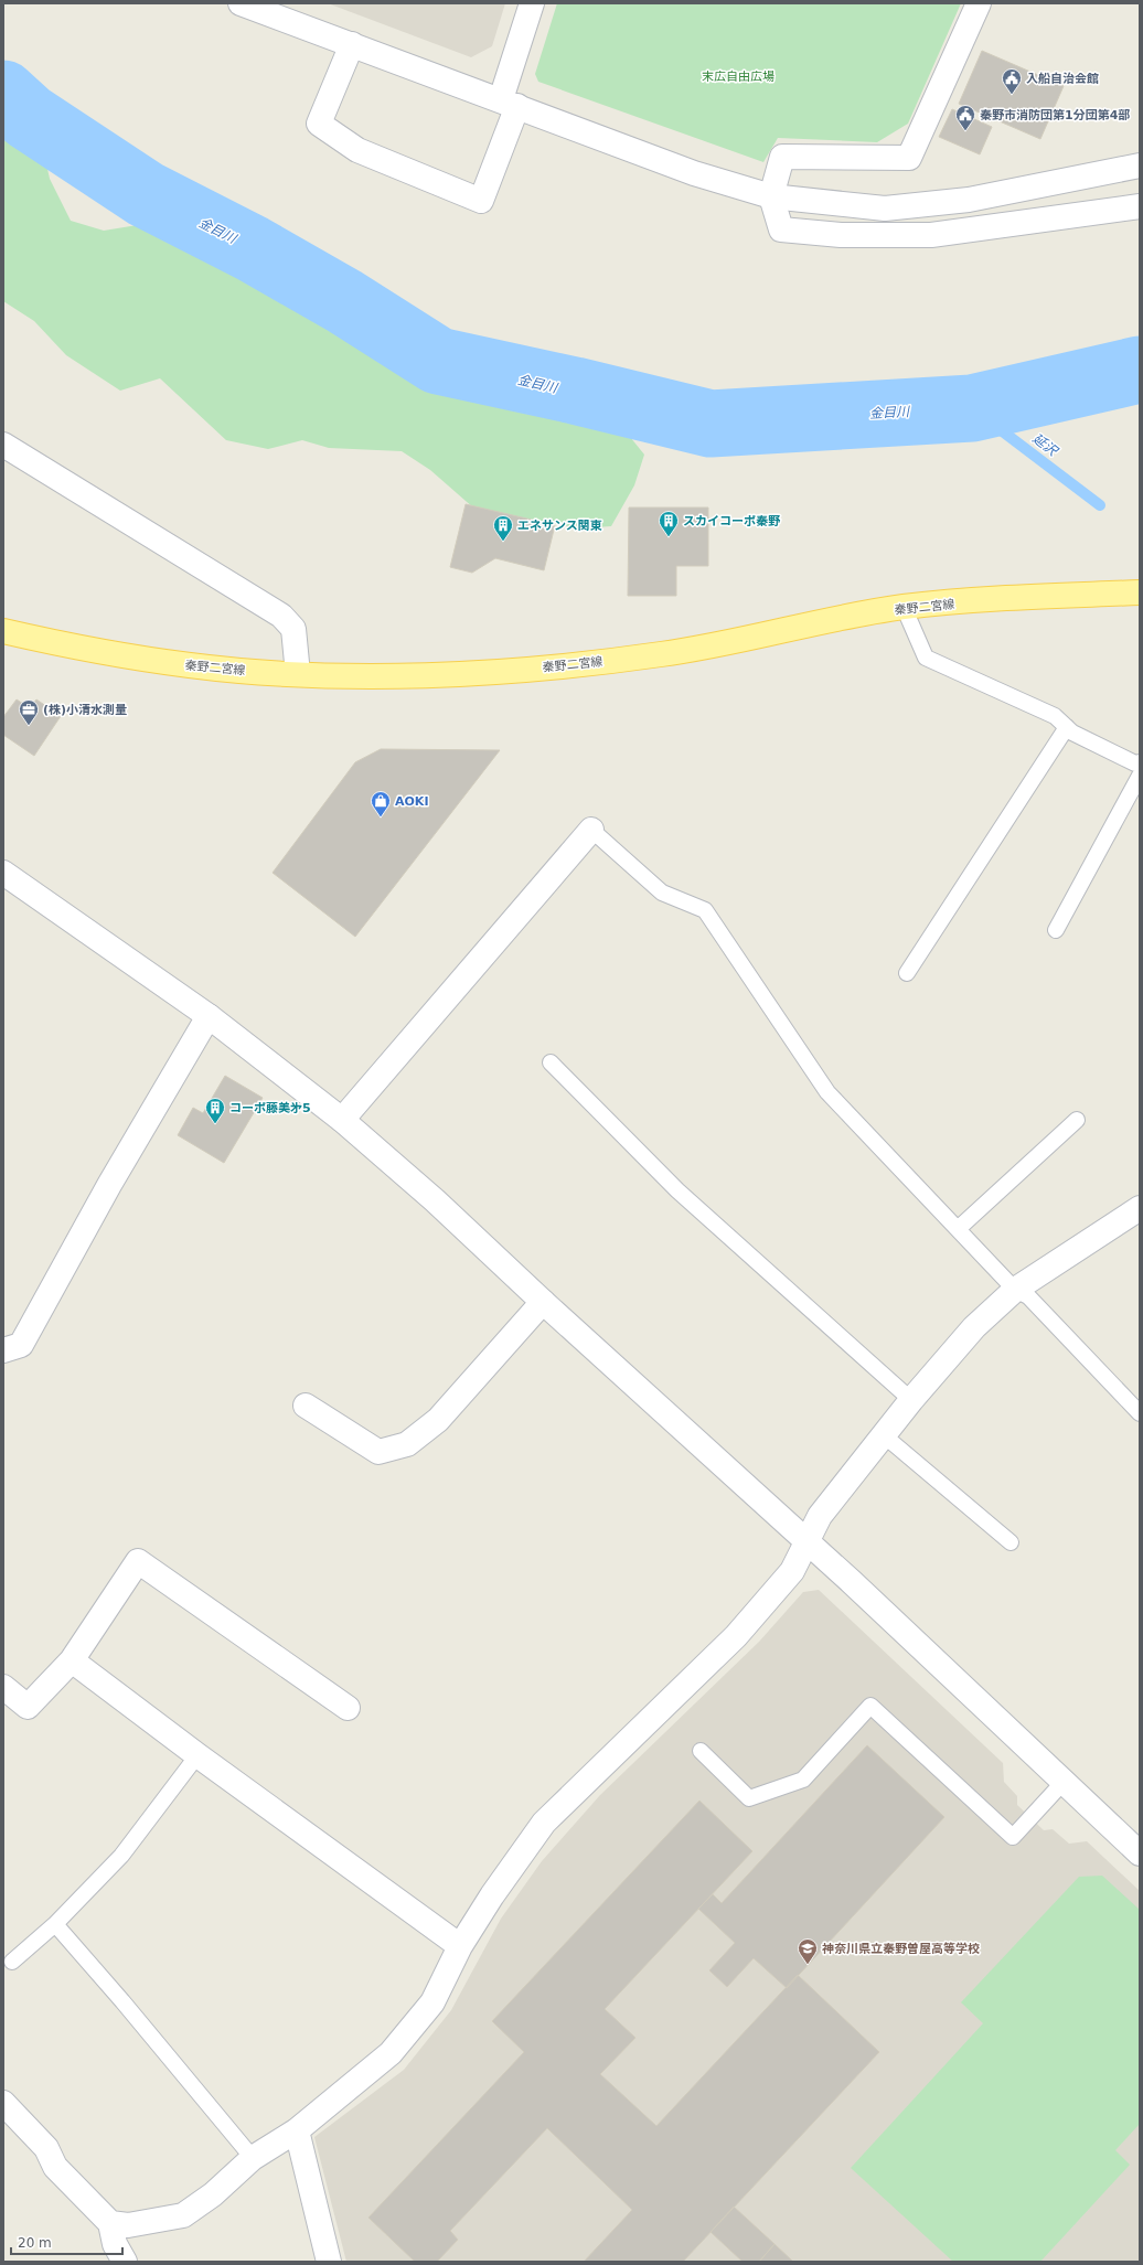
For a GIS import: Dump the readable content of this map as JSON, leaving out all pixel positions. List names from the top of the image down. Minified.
{"streets":{"main road":["秦野二宮線"]},"water":["金目川","延沢"],"parks":["末広自由広場"],"places":{"public building":["入船自治会館","秦野市消防団第1分団第4部"],"building":["スカイコーポ秦野","エネサンス関東","コーポ藤美㐧5"],"office":["(株)小清水測量"],"shop":["AOKI"],"school or university":["神奈川県立秦野曽屋高等学校"]},"scale_bar":"20 m"}
